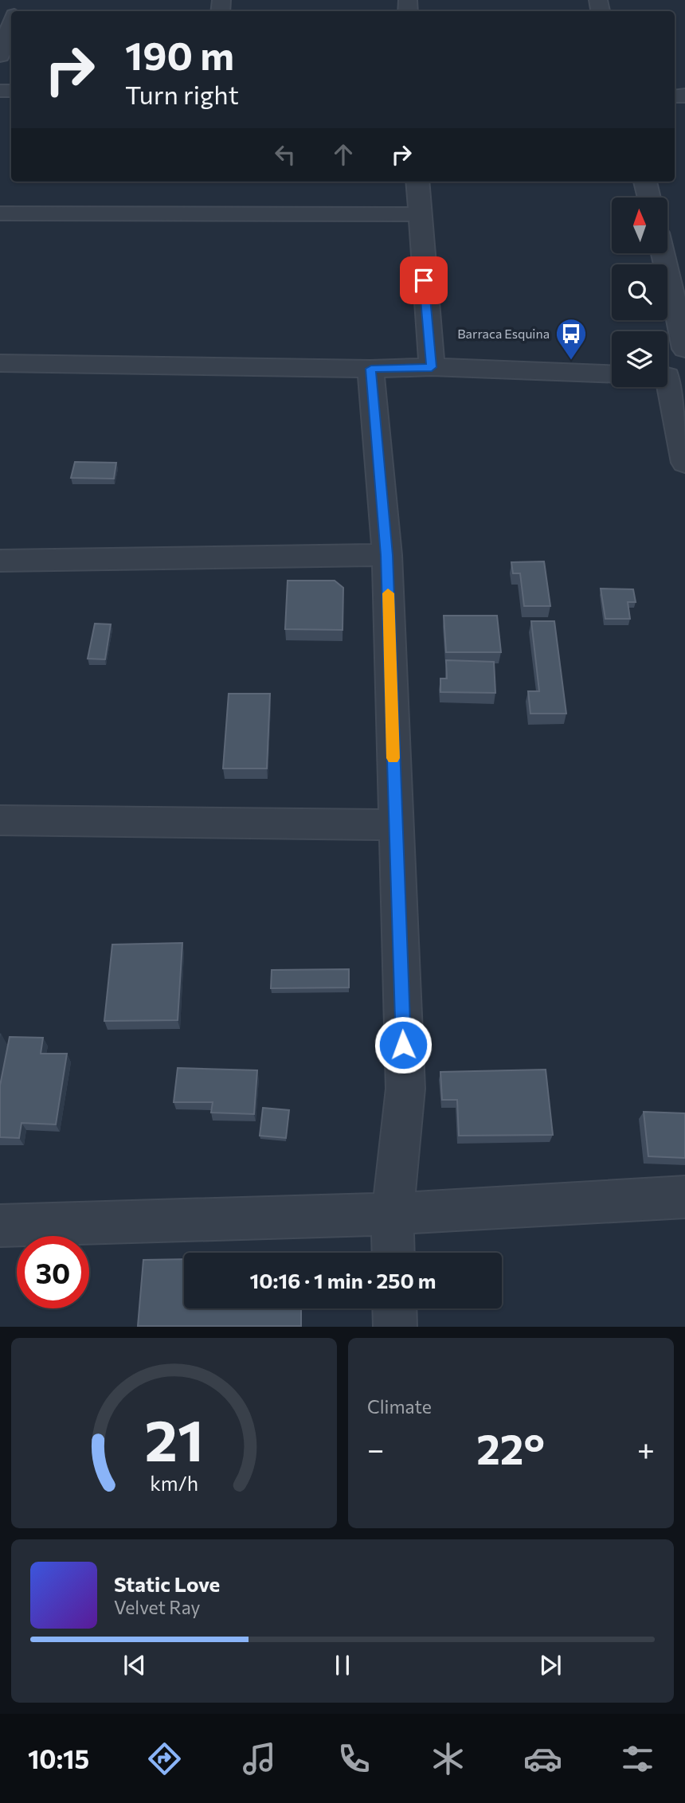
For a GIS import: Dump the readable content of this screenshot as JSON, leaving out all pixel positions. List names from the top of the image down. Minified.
{"places":{"bus stop":["Barraca Esquina"]},"north":"top","page":{"turn":["190 m","Turn right"],"limit":"30","trip":"10:16 · 1 min · 250 m","tile":"Climate","heat":["−","22°","+"],"song":["Static Love","Velvet Ray"],"tabs":"10:15","gauge":["21","km/h"]}}
